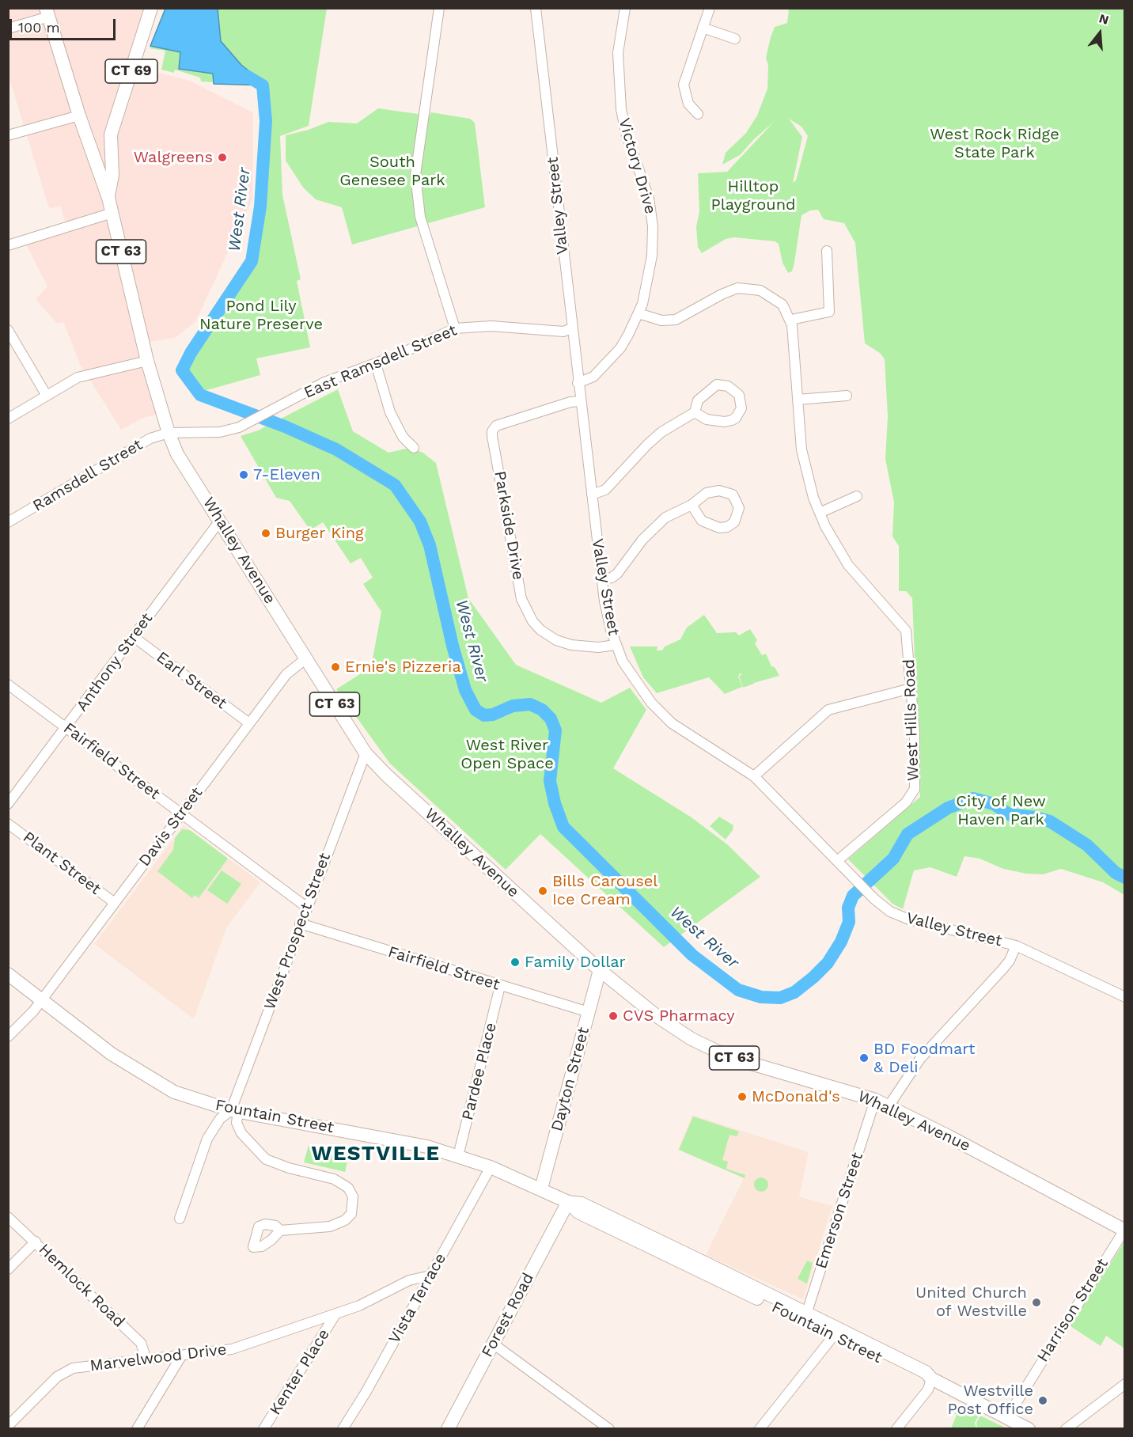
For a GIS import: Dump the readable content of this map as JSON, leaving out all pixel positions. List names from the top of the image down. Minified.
{"streets":{"main road":["CT 69","CT 63","Whalley Avenue","Dayton Street","Fountain Street","Forest Road"],"street":["Victory Drive","Valley Street","East Ramsdell Street","Ramsdell Street","Parkside Drive","Anthony Street","Earl Street","West Hills Road","Fairfield Street","Davis Street","Plant Street","West Prospect Street","Pardee Place","Emerson Street","Hemlock Road","Vista Terrace","Harrison Street","Marvelwood Drive","Kenter Place"]},"crossings":[["Victory Drive","Valley Street"],["Valley Street","East Ramsdell Street"],["Valley Street","Parkside Drive"],["Valley Street","West Hills Road"],["CT 63","Whalley Avenue"],["East Ramsdell Street","Ramsdell Street"],["East Ramsdell Street","Whalley Avenue"],["Ramsdell Street","Whalley Avenue"],["Whalley Avenue","Anthony Street"],["Whalley Avenue","Davis Street"],["Whalley Avenue","West Prospect Street"],["Whalley Avenue","Dayton Street"],["Whalley Avenue","Emerson Street"],["Whalley Avenue","Harrison Street"],["Anthony Street","Earl Street"],["Anthony Street","Fairfield Street"],["Earl Street","Davis Street"],["Fairfield Street","Davis Street"],["Fairfield Street","West Prospect Street"],["Fairfield Street","Pardee Place"],["Fairfield Street","Dayton Street"],["Davis Street","Plant Street"],["Davis Street","Fountain Street"],["West Prospect Street","Fountain Street"],["Pardee Place","Fountain Street"],["Dayton Street","Fountain Street"],["Fountain Street","Emerson Street"],["Fountain Street","Vista Terrace"],["Fountain Street","Harrison Street"],["Fountain Street","Forest Road"],["Hemlock Road","Marvelwood Drive"],["Vista Terrace","Marvelwood Drive"],["Marvelwood Drive","Kenter Place"]],"districts":["WESTVILLE"],"water":["West River"],"parks":["West Rock Ridge State Park","South Genesee Park","Hilltop Playground","Pond Lily Nature Preserve","West River Open Space","City of New Haven Park"],"places":["Walgreens","7-Eleven","Burger King","Ernie's Pizzeria","Bills Carousel Ice Cream","Family Dollar","CVS Pharmacy","BD Foodmart & Deli","McDonald's","United Church of Westville","Westville Post Office"],"scale_bar":"100 m","north":"top"}
